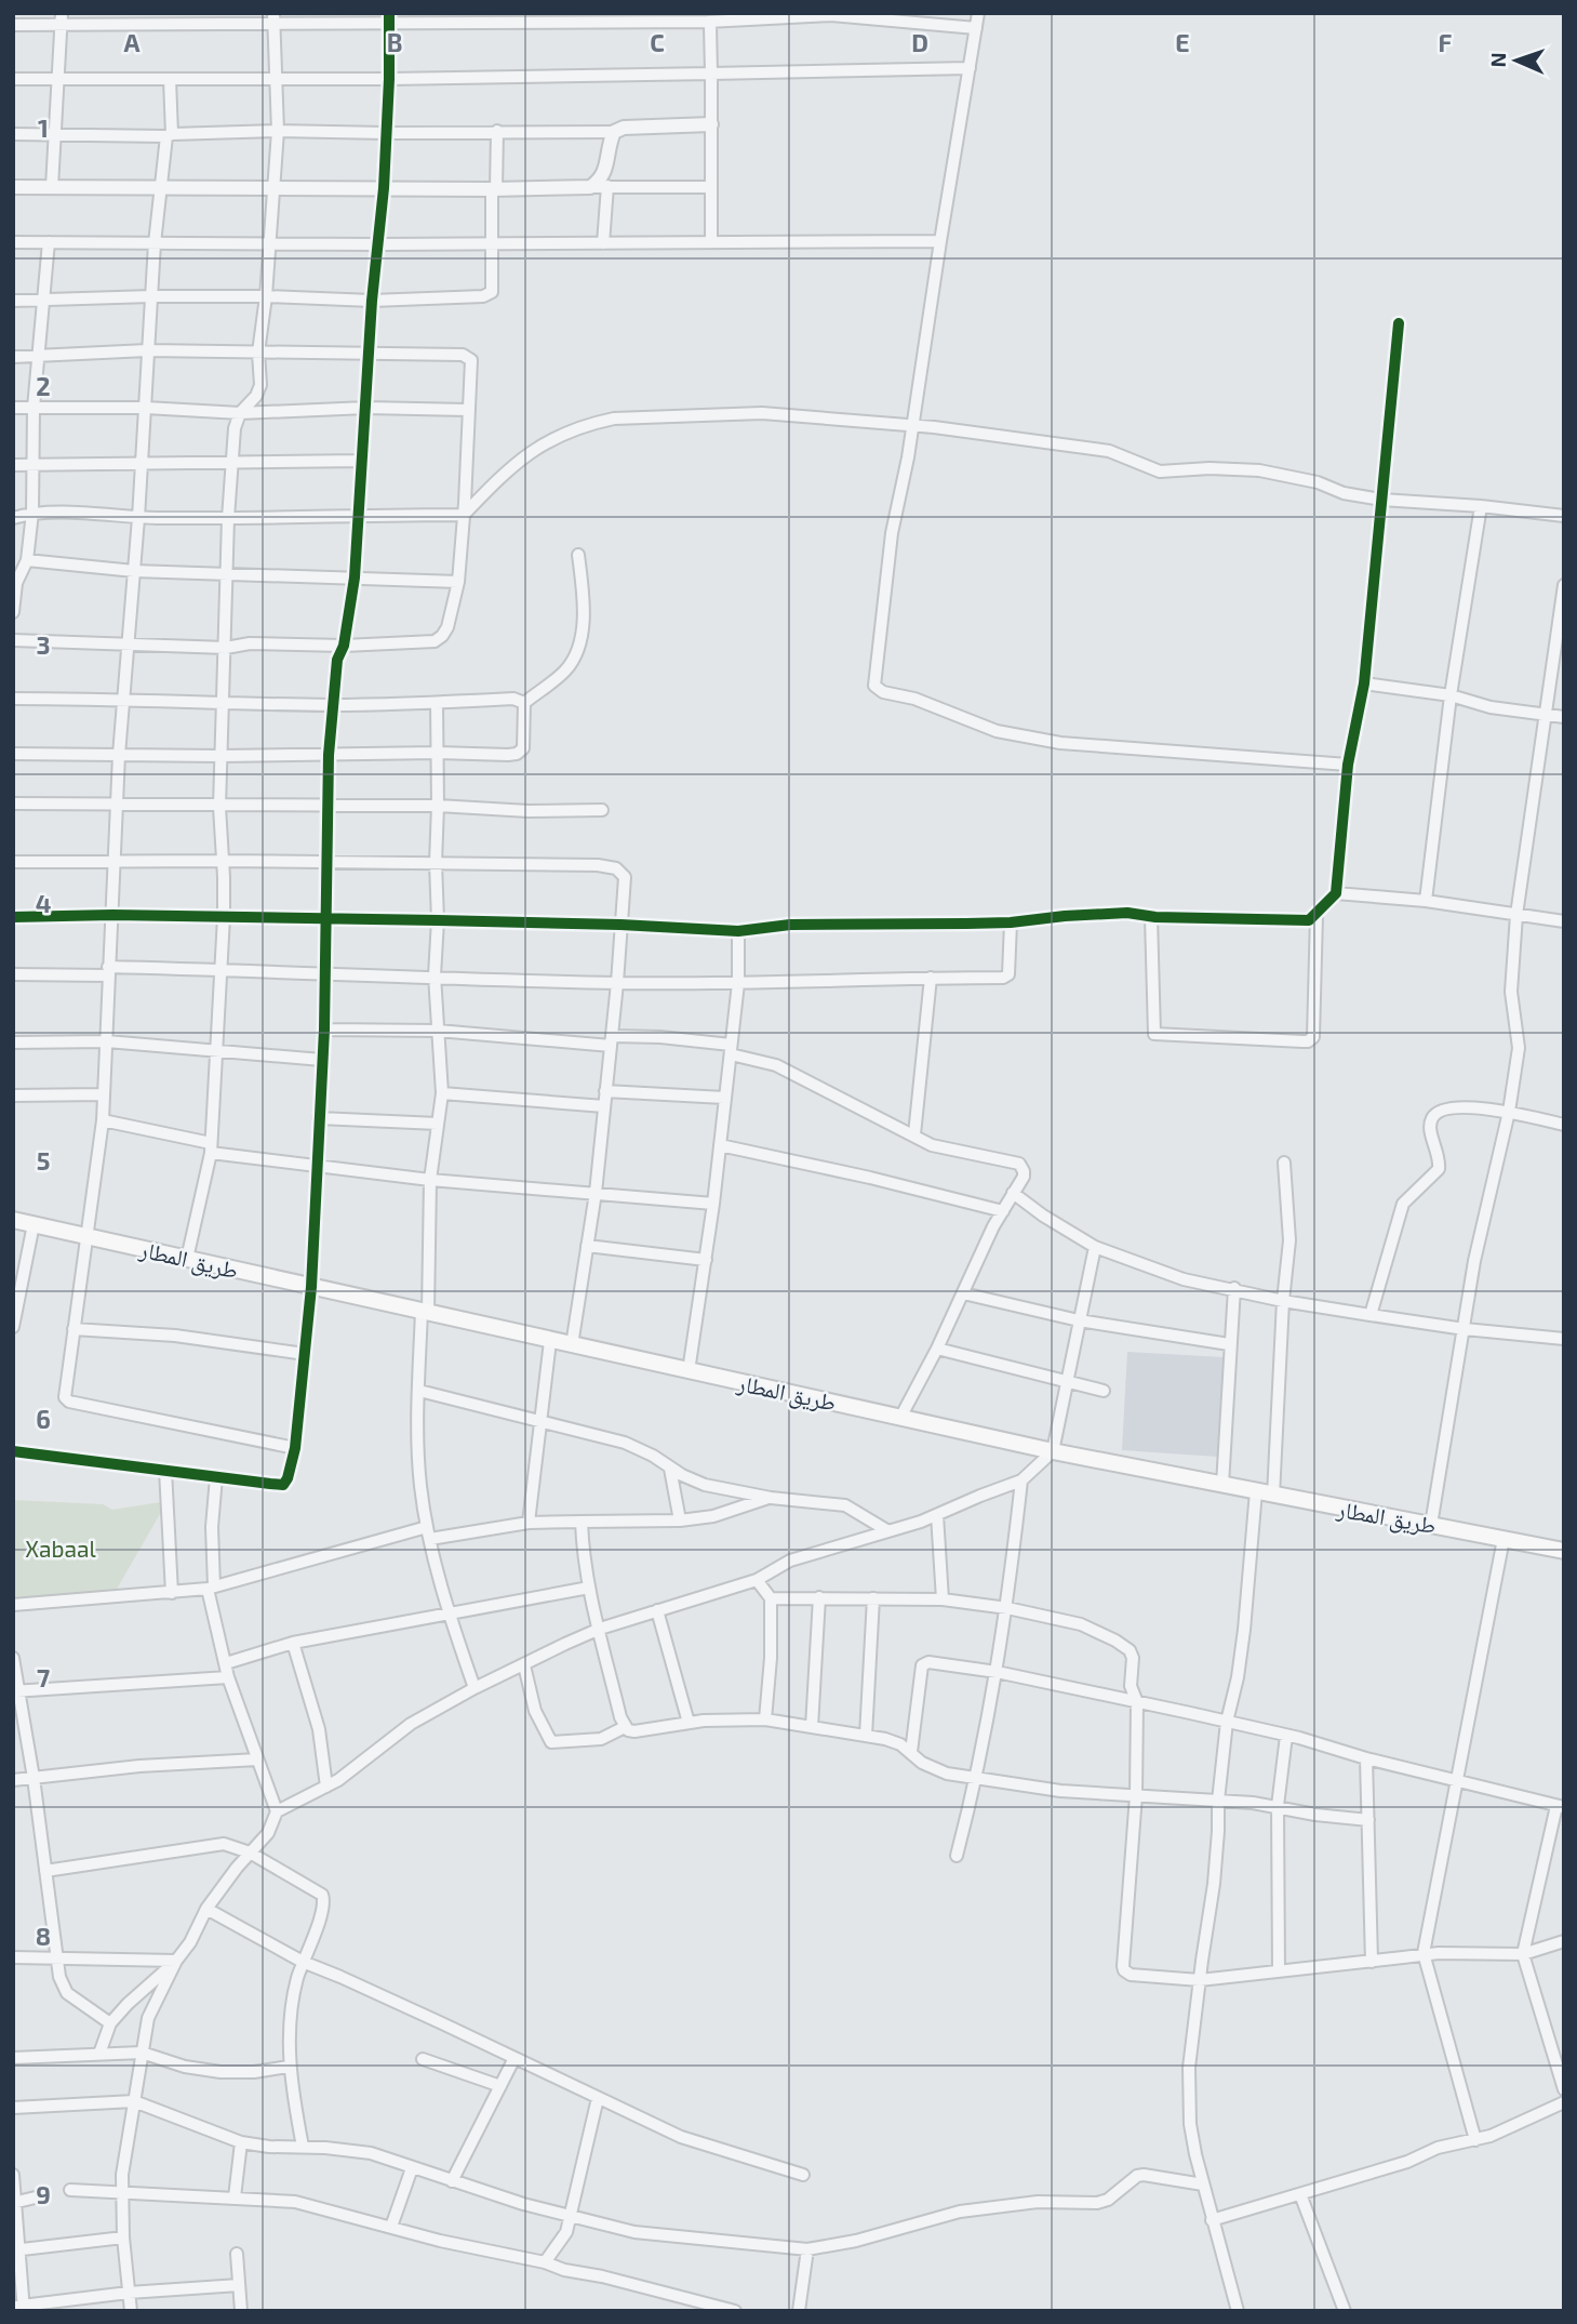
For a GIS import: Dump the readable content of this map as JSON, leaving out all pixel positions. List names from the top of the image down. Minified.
{"streets":{"main road":["طريق المطار"]},"parks":["Xabaal"],"north":"left","grid":{"columns":["A","B","C","D","E","F"],"rows":["1","2","3","4","5","6","7","8","9"]}}
